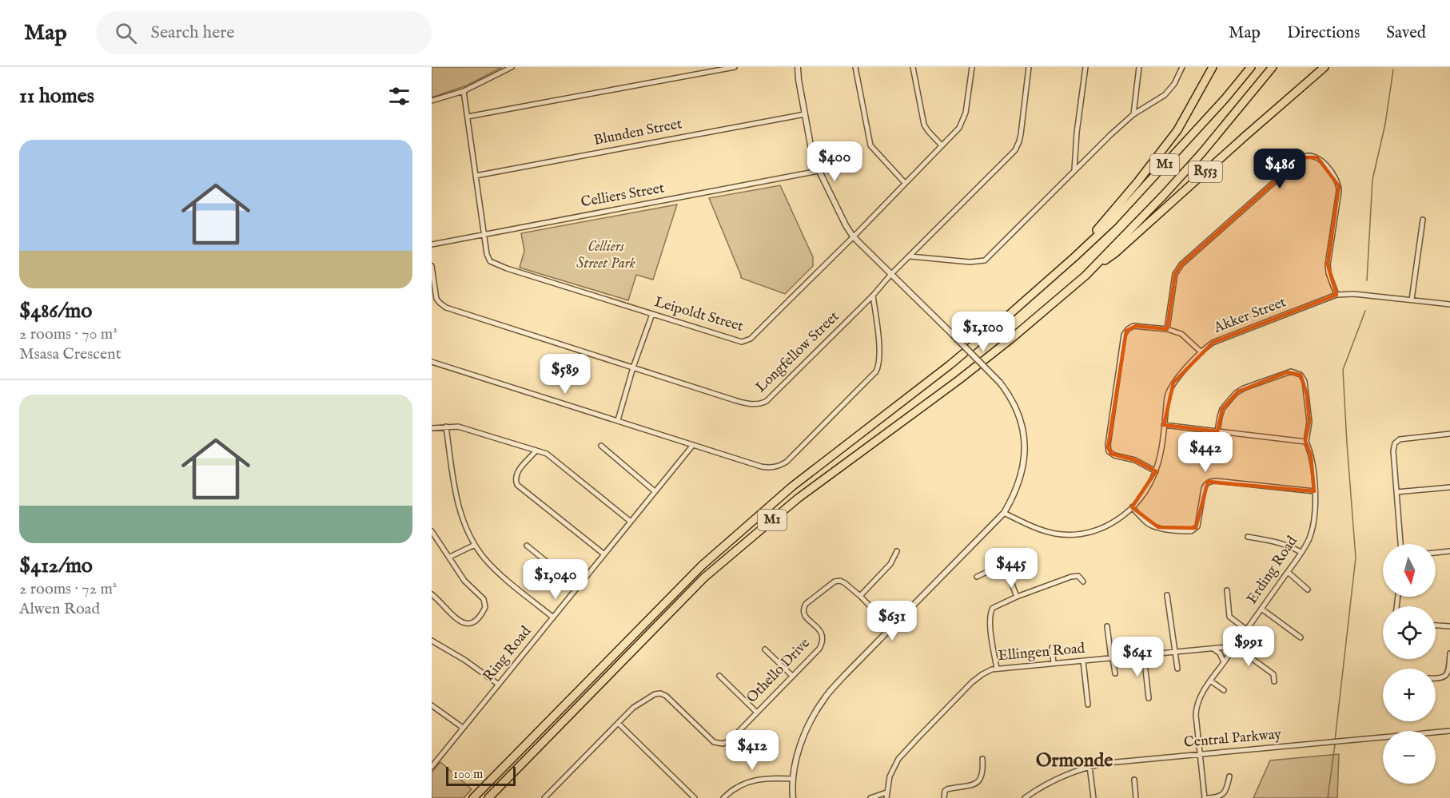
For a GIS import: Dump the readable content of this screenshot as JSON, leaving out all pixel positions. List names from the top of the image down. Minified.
{"streets":{"highway":["M1","R553"],"street":["Blunden Street","Celliers Street","Leipoldt Street","Akker Street","Longfellow Street","Erding Road","Ellingen Road","Ring Road","Othello Drive","Central Parkway"]},"crossings":[["Blunden Street","Leipoldt Street"],["M1","R553"],["Celliers Street","Leipoldt Street"],["Erding Road","Ellingen Road"],["Erding Road","Central Parkway"]],"districts":["Ormonde"],"parks":["Celliers Street Park"],"scale_bar":"100 m","north":"bottom","page":{"header":"Map","search":"Search here","nav":["Map","Directions","Saved"],"heading":"11 homes","list":[{"name":"$486/mo","note":"2 rooms · 70 m² · Msasa Crescent"},{"name":"$412/mo","note":"2 rooms · 72 m² · Alwen Road"}],"price":["$400","$486","$1,100","$589","$442","$445","$1,040","$631","$991","$641","$412"],"map_buttons":["+","−"],"scale":"100 m"}}
